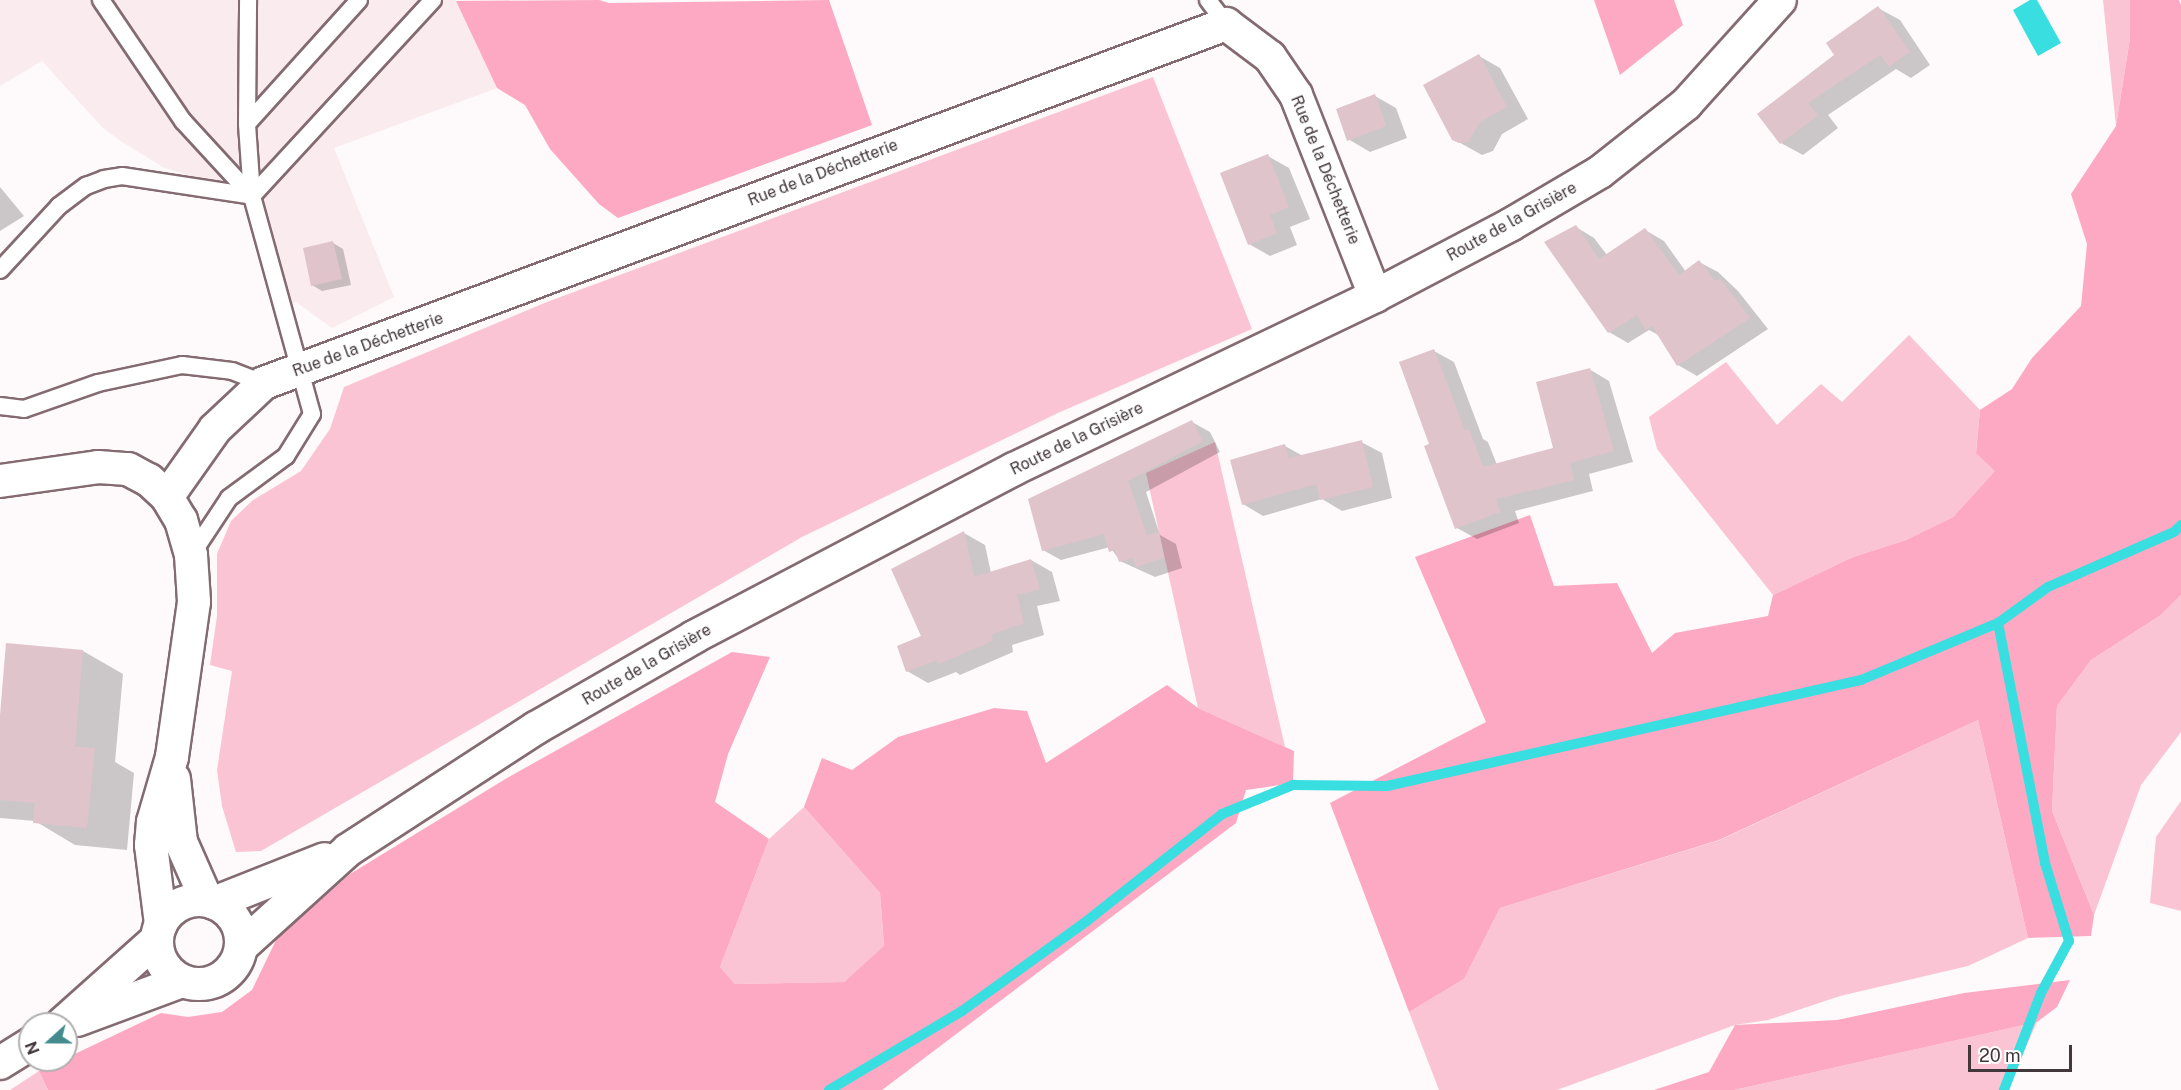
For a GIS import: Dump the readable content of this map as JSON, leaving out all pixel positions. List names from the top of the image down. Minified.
{"streets":{"street":["Rue de la Déchetterie","Route de la Grisière"]},"crossings":[["Rue de la Déchetterie","Route de la Grisière"]],"scale_bar":"20 m","north":"left"}
